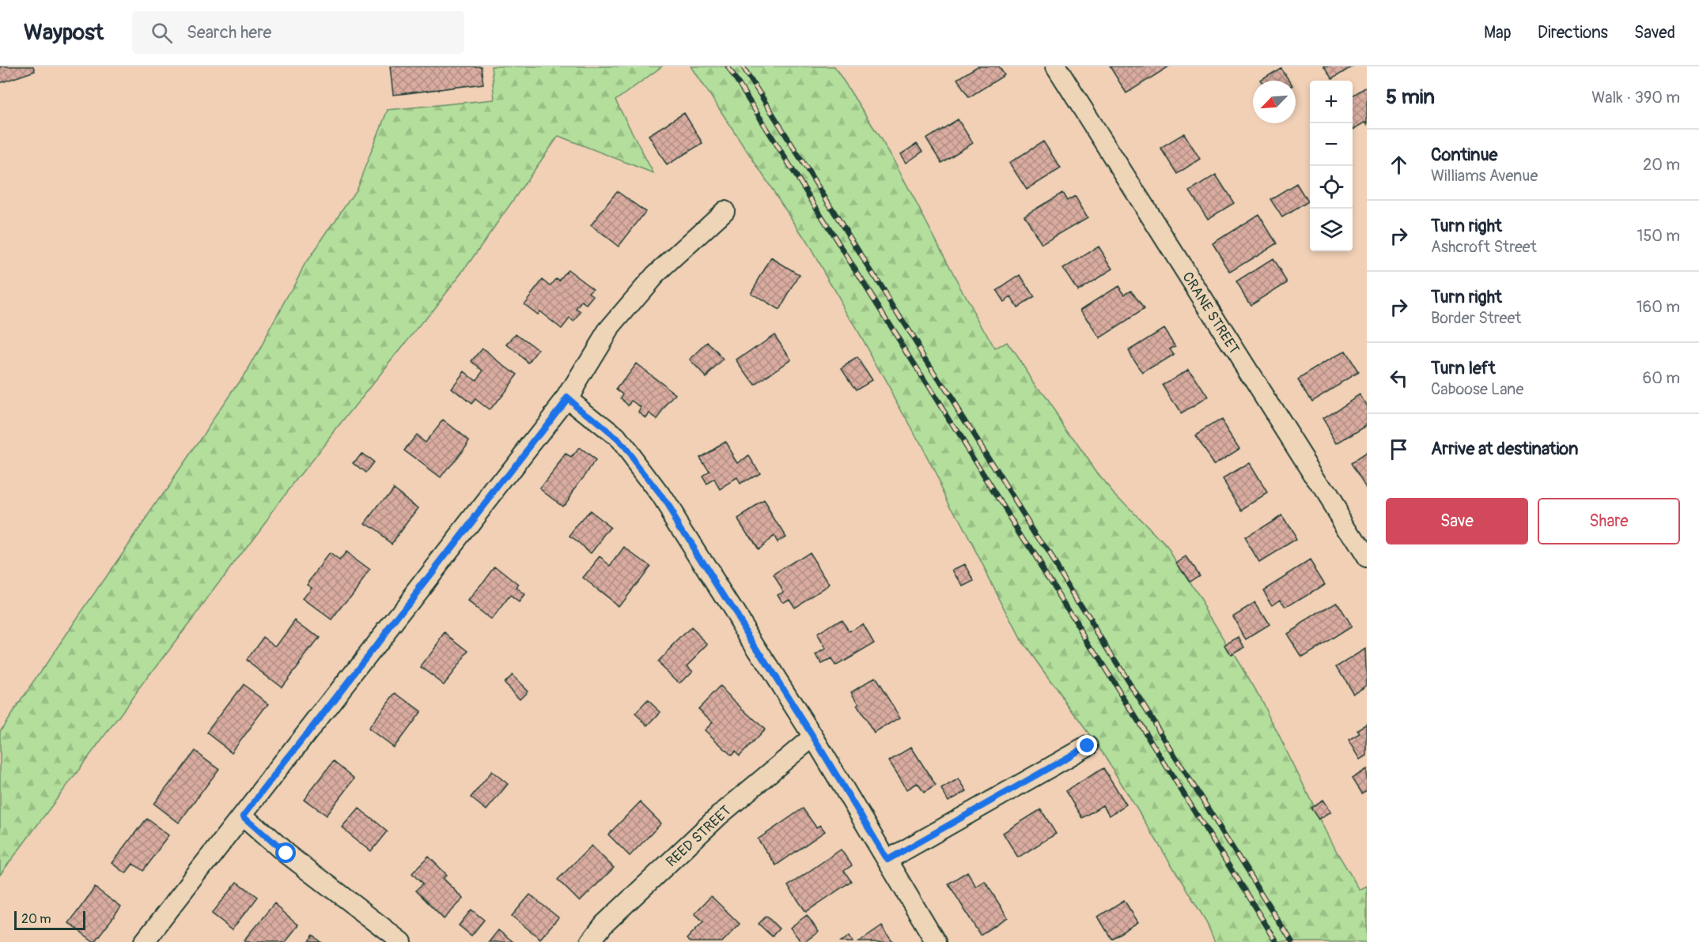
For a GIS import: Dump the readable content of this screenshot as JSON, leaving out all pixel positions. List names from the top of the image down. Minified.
{"streets":{"street":["CRANE STREET","REED STREET"]},"scale_bar":"20 m","north":"bottom left","page":{"header":"Waypost","search":"Search here","nav":["Map","Directions","Saved"],"heading":["5 min","Walk · 390 m"],"map_buttons":["+","−"],"list":[["Continue","Williams Avenue","20 m"],["Turn right","Ashcroft Street","150 m"],["Turn right","Border Street","160 m"],["Turn left","Caboose Lane","60 m"],"Arrive at destination"],"buttons":["Save","Share"],"scale":"20 m"}}
